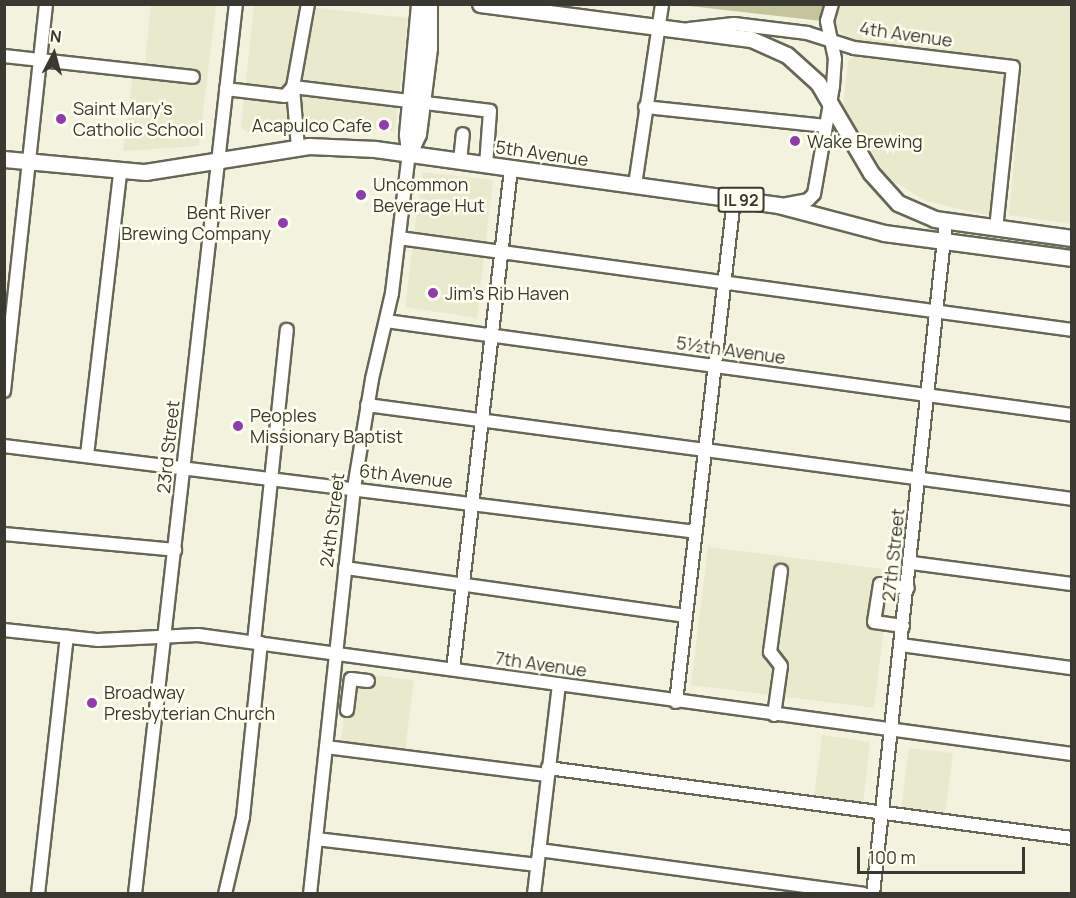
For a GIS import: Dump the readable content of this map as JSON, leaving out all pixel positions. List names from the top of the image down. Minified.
{"streets":{"main road":["5th Avenue","IL 92","24th Street"],"street":["4th Avenue","5½th Avenue","23rd Street","6th Avenue","27th Street","7th Avenue"]},"crossings":[["5th Avenue","23rd Street"],["5th Avenue","24th Street"],["5th Avenue","27th Street"],["5½th Avenue","24th Street"],["5½th Avenue","27th Street"],["23rd Street","6th Avenue"],["23rd Street","7th Avenue"],["6th Avenue","24th Street"],["24th Street","7th Avenue"],["27th Street","7th Avenue"]],"places":["Saint Mary's Catholic School","Acapulco Cafe","Wake Brewing","Uncommon Beverage Hut","Bent River Brewing Company","Jim's Rib Haven","Peoples Missionary Baptist","Broadway Presbyterian Church"],"scale_bar":"100 m","north":"top"}
